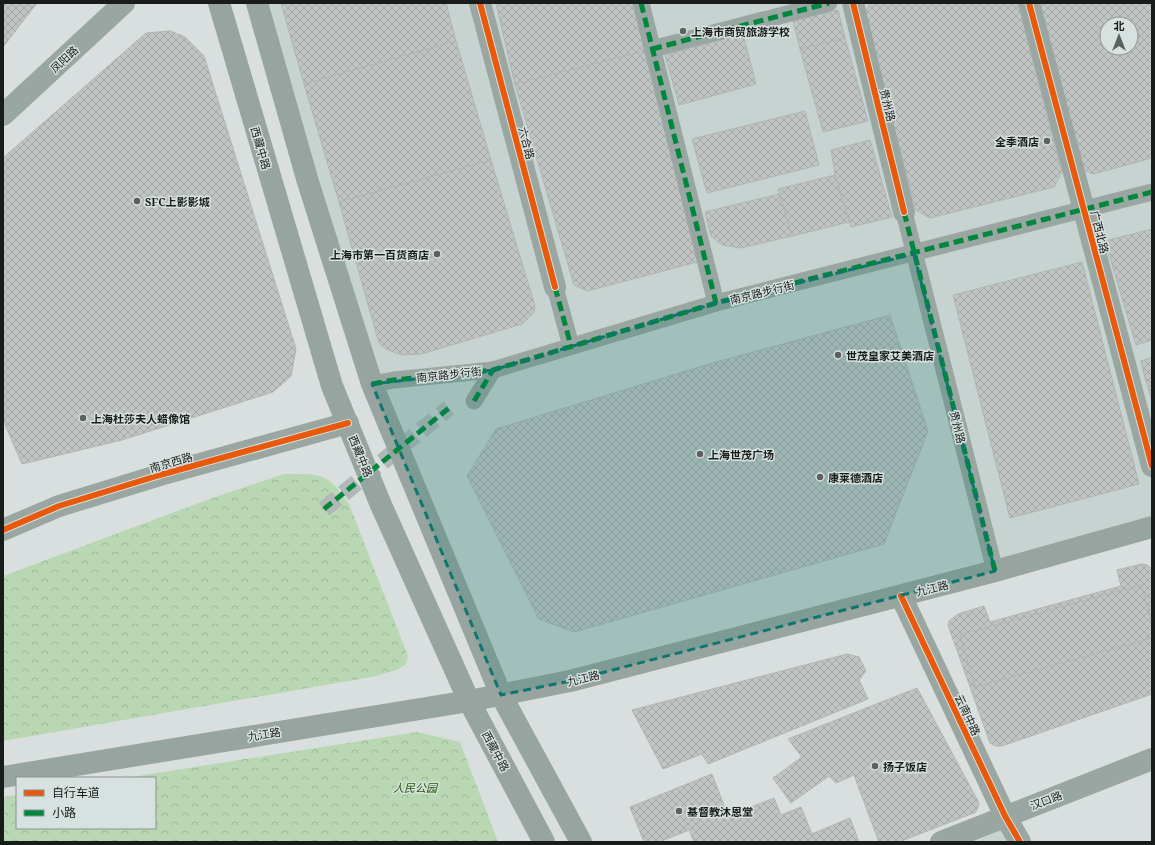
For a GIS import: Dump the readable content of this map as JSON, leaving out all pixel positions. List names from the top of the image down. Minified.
{"streets":{"main road":["西藏中路","九江路"],"street":["凤阳路","贵州路","六合路","广西北路","南京路步行街","南京西路","云南中路","汉口路"]},"crossings":[["贵州路","南京路步行街"],["贵州路","九江路"],["西藏中路","南京西路"],["西藏中路","九江路"],["广西北路","南京路步行街"],["九江路","云南中路"],["云南中路","汉口路"]],"parks":["人民公园"],"places":["上海市商贸旅游学校","全季酒店","SFC上影影城","上海市第一百货商店","世茂皇家艾美酒店","上海杜莎夫人蜡像馆","上海世茂广场","康莱德酒店","扬子饭店","基督教沐恩堂"],"legend":["自行车道","小路"],"north":"top"}
